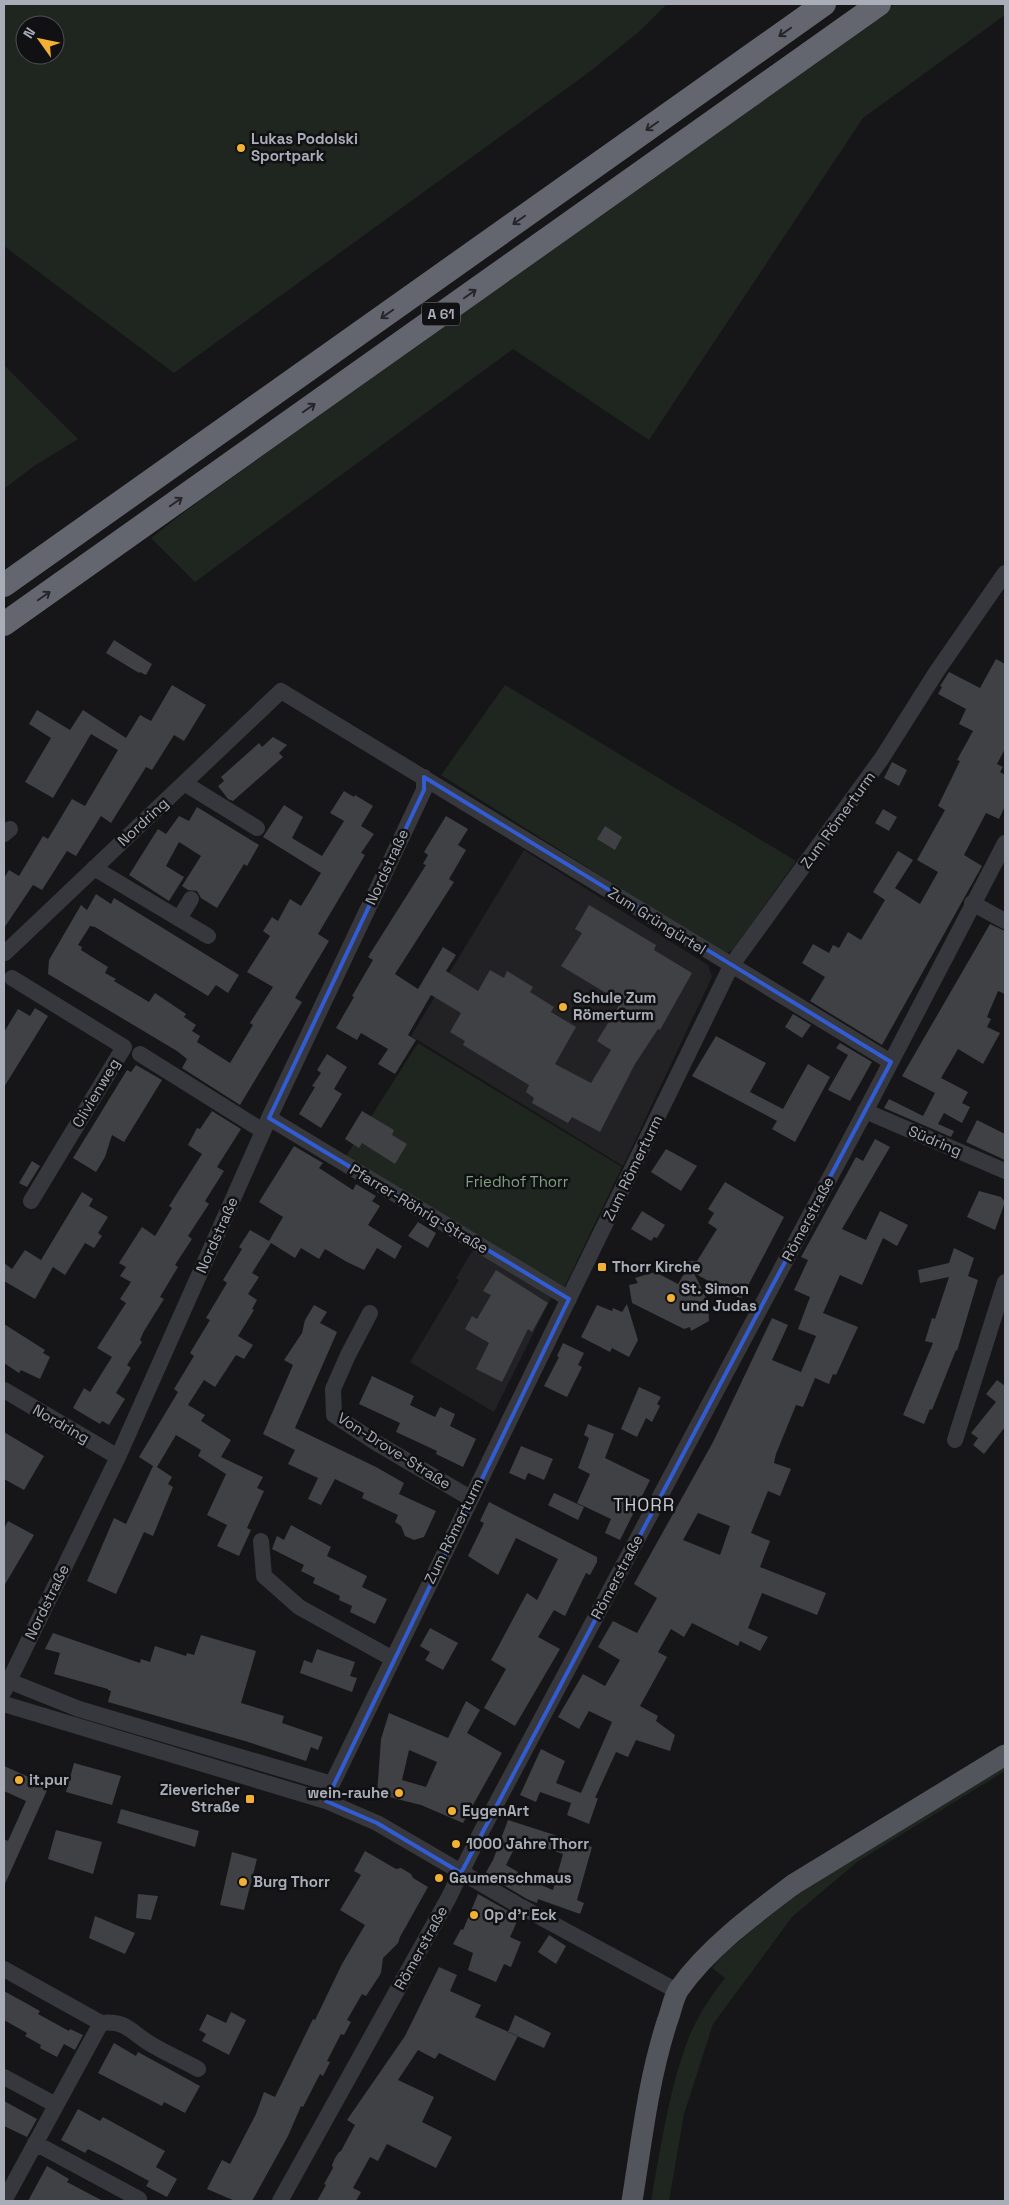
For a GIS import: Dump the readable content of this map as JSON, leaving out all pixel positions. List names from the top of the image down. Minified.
{"streets":{"highway":["A 61"],"street":["Zum Römerturm","Nordring","Nordstraße","Zum Grüngürtel","Clivienweg","Südring","Pfarrer-Röhrig-Straße","Römerstraße","Von-Drove-Straße"]},"crossings":[["Zum Römerturm","Zum Grüngürtel"],["Zum Römerturm","Pfarrer-Röhrig-Straße"],["Zum Römerturm","Von-Drove-Straße"],["Nordring","Nordstraße"],["Nordring","Zum Grüngürtel"],["Nordstraße","Zum Grüngürtel"],["Nordstraße","Pfarrer-Röhrig-Straße"],["Zum Grüngürtel","Römerstraße"],["Südring","Römerstraße"]],"districts":["THORR"],"parks":["Friedhof Thorr"],"places":{"other":["Lukas Podolski Sportpark","Schule Zum Römerturm","St. Simon und Judas","it.pur","wein-rauhe","EygenArt","1000 Jahre Thorr","Gaumenschmaus","Burg Thorr","Op d'r Eck"],"transit":["Thorr Kirche","Zievericher Straße"]},"north":"top left"}
